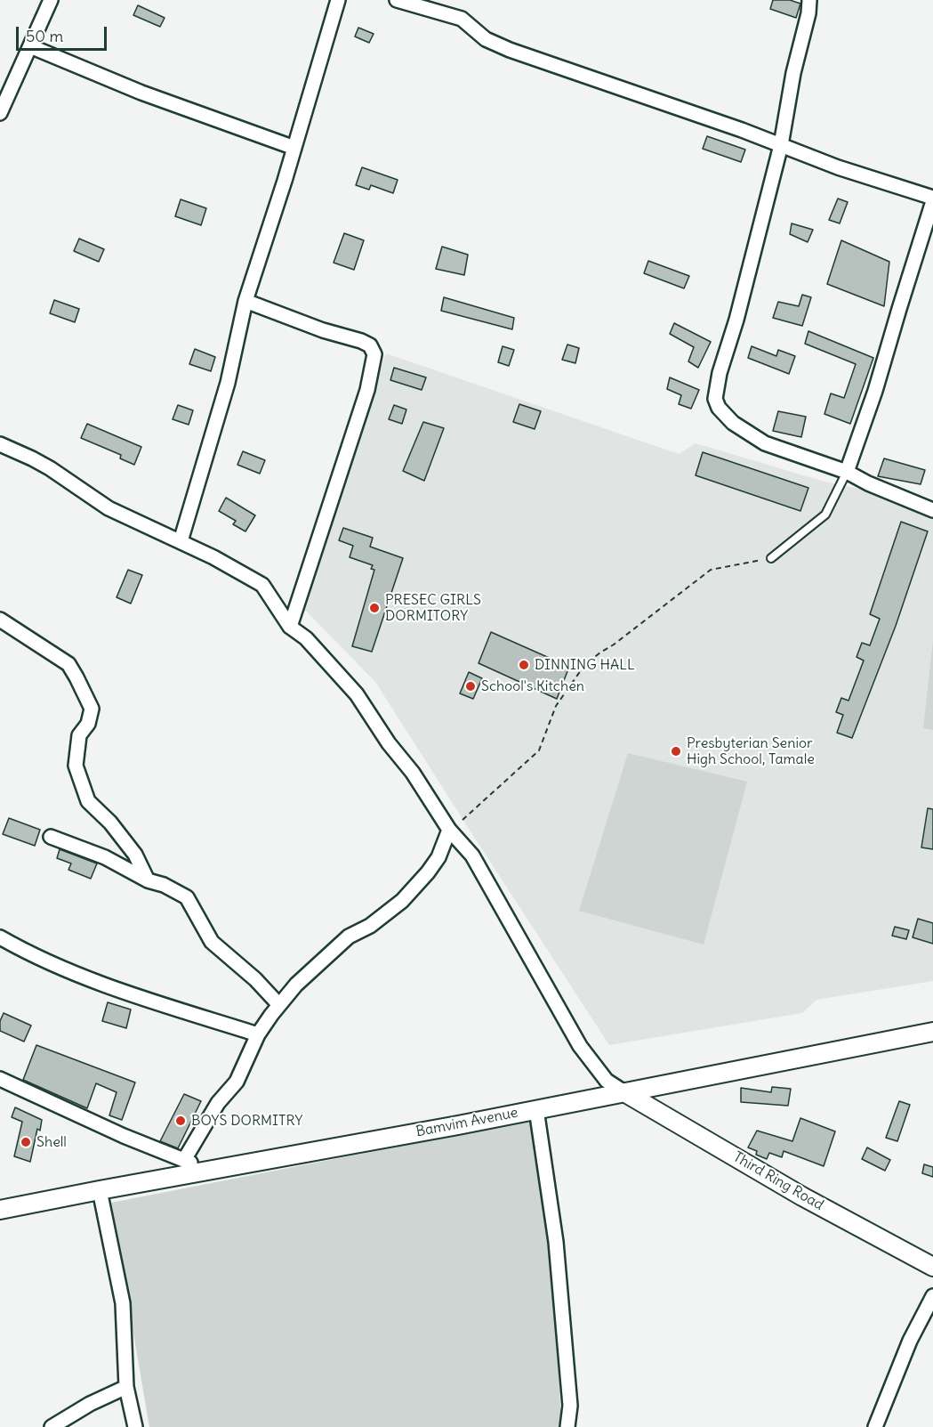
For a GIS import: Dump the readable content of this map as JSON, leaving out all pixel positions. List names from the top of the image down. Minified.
{"streets":{"street":["Bamvim Avenue","Third Ring Road"]},"crossings":[["Bamvim Avenue","Third Ring Road"]],"places":["PRESEC GIRLS DORMITORY","DINNING HALL","School's Kitchen","Presbyterian Senior High School, Tamale","BOYS DORMITRY","Shell"],"scale_bar":"50 m"}
